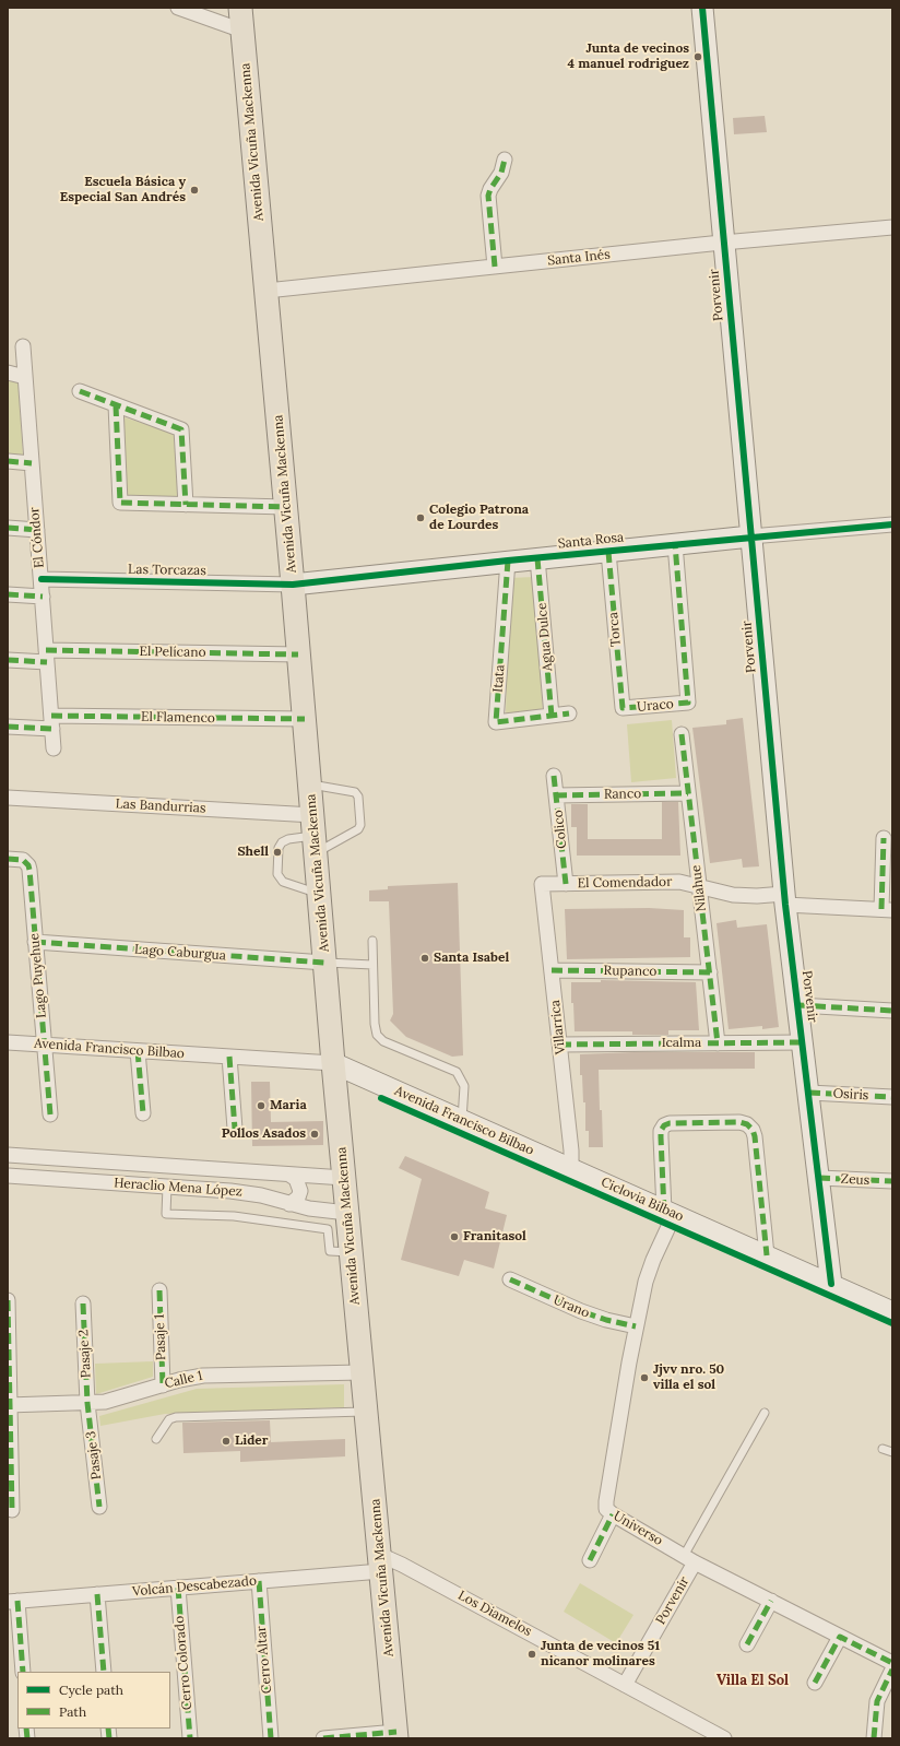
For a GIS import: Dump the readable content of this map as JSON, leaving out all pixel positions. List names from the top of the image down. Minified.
{"streets":{"main road":["Avenida Vicuña Mackenna"],"street":["Santa Inés","Porvenir","El Cóndor","Santa Rosa","Las Torcazas","Torca","Agua Dulce","El Pelícano","Itata","Uraco","El Flamenco","Ranco","Las Bandurrias","Colico","El Comendador","Nilahue","Lago Caburgua","Rupanco","Lago Puyehue","Villarrica","Icalma","Avenida Francisco Bilbao","Osiris","Zeus","Heraclio Mena López","Urano","Pasaje 1","Pasaje 2","Calle 1","Pasaje 3","Universo","Volcán Descabezado","Los Diamelos","Cerro Altar","Cerro Colorado"],"cycle path":["Ciclovia Bilbao"]},"crossings":[["Avenida Vicuña Mackenna","Santa Inés"],["Avenida Vicuña Mackenna","Santa Rosa"],["Avenida Vicuña Mackenna","Las Torcazas"],["Avenida Vicuña Mackenna","El Pelícano"],["Avenida Vicuña Mackenna","El Flamenco"],["Avenida Vicuña Mackenna","Las Bandurrias"],["Avenida Vicuña Mackenna","Lago Caburgua"],["Avenida Vicuña Mackenna","Avenida Francisco Bilbao"],["Avenida Vicuña Mackenna","Heraclio Mena López"],["Avenida Vicuña Mackenna","Calle 1"],["Avenida Vicuña Mackenna","Volcán Descabezado"],["Avenida Vicuña Mackenna","Los Diamelos"],["Santa Inés","Porvenir"],["Porvenir","Santa Rosa"],["Porvenir","El Comendador"],["Porvenir","Icalma"],["Porvenir","Avenida Francisco Bilbao"],["Porvenir","Osiris"],["Porvenir","Zeus"],["Porvenir","Universo"],["Porvenir","Los Diamelos"],["El Cóndor","Las Torcazas"],["El Cóndor","El Pelícano"],["El Cóndor","El Flamenco"],["Santa Rosa","Las Torcazas"],["Santa Rosa","Torca"],["Santa Rosa","Agua Dulce"],["Santa Rosa","Itata"],["Santa Rosa","Uraco"],["Torca","Uraco"],["Agua Dulce","Itata"],["Ranco","Colico"],["Ranco","Nilahue"],["Colico","El Comendador"],["El Comendador","Nilahue"],["El Comendador","Villarrica"],["Nilahue","Rupanco"],["Nilahue","Icalma"],["Lago Caburgua","Lago Puyehue"],["Rupanco","Villarrica"],["Lago Puyehue","Avenida Francisco Bilbao"],["Villarrica","Icalma"],["Villarrica","Avenida Francisco Bilbao"],["Avenida Francisco Bilbao","Universo"],["Urano","Universo"],["Pasaje 1","Calle 1"],["Pasaje 2","Calle 1"],["Pasaje 2","Pasaje 3"],["Calle 1","Pasaje 3"],["Volcán Descabezado","Los Diamelos"],["Volcán Descabezado","Cerro Altar"],["Volcán Descabezado","Cerro Colorado"]],"districts":["Villa El Sol"],"places":["Junta de vecinos 4 manuel rodriguez","Escuela Básica y Especial San Andrés","Colegio Patrona de Lourdes","Shell","Santa Isabel","Maria","Pollos Asados","Franitasol","Jjvv nro. 50 villa el sol","Lider","Junta de vecinos 51 nicanor molinares"],"legend":["Cycle path","Path"]}
